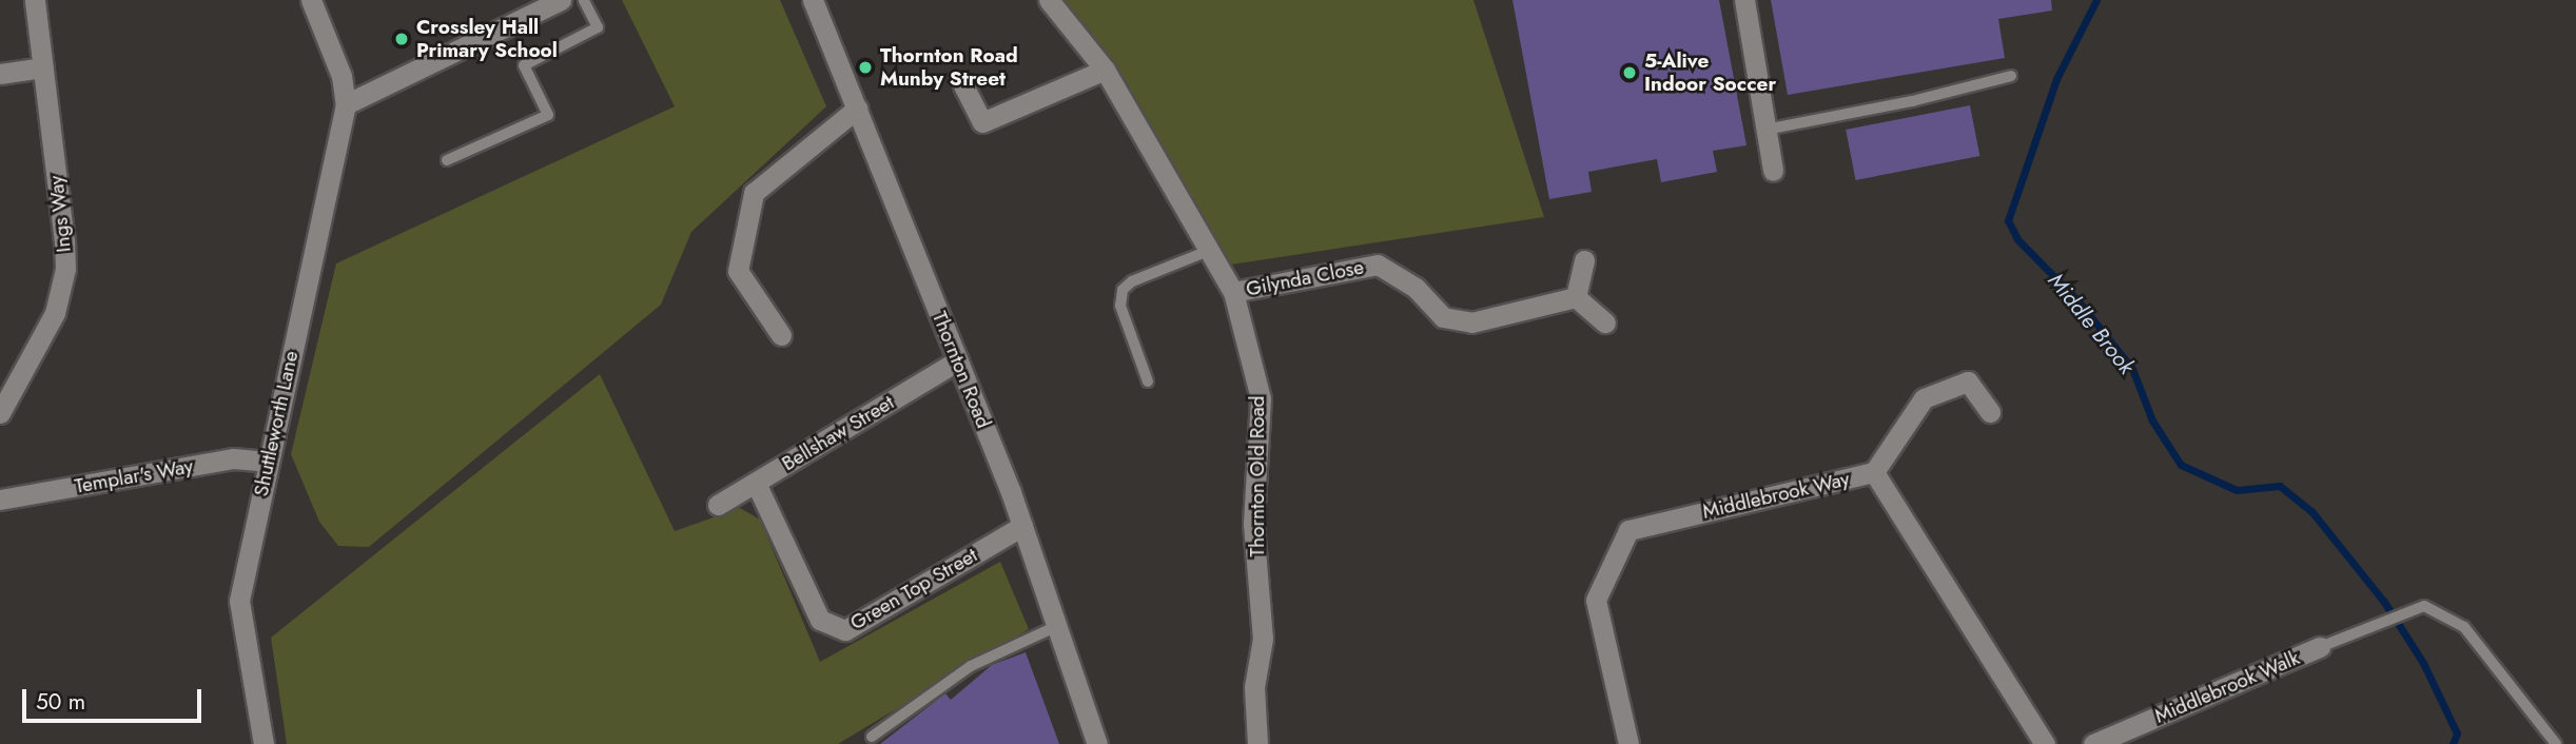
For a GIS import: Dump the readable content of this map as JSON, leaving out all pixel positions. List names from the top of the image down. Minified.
{"streets":{"street":["Ings Way","Gilynda Close","Thornton Road","Shuttleworth Lane","Bellshaw Street","Templar's Way","Thornton Old Road","Middlebrook Way","Green Top Street","Middlebrook Walk"]},"crossings":[["Gilynda Close","Thornton Old Road"],["Thornton Road","Bellshaw Street"],["Thornton Road","Green Top Street"],["Shuttleworth Lane","Templar's Way"],["Bellshaw Street","Green Top Street"]],"water":["Middle Brook"],"places":["Crossley Hall Primary School","Thornton Road Munby Street","5-Alive Indoor Soccer"],"scale_bar":"50 m"}
